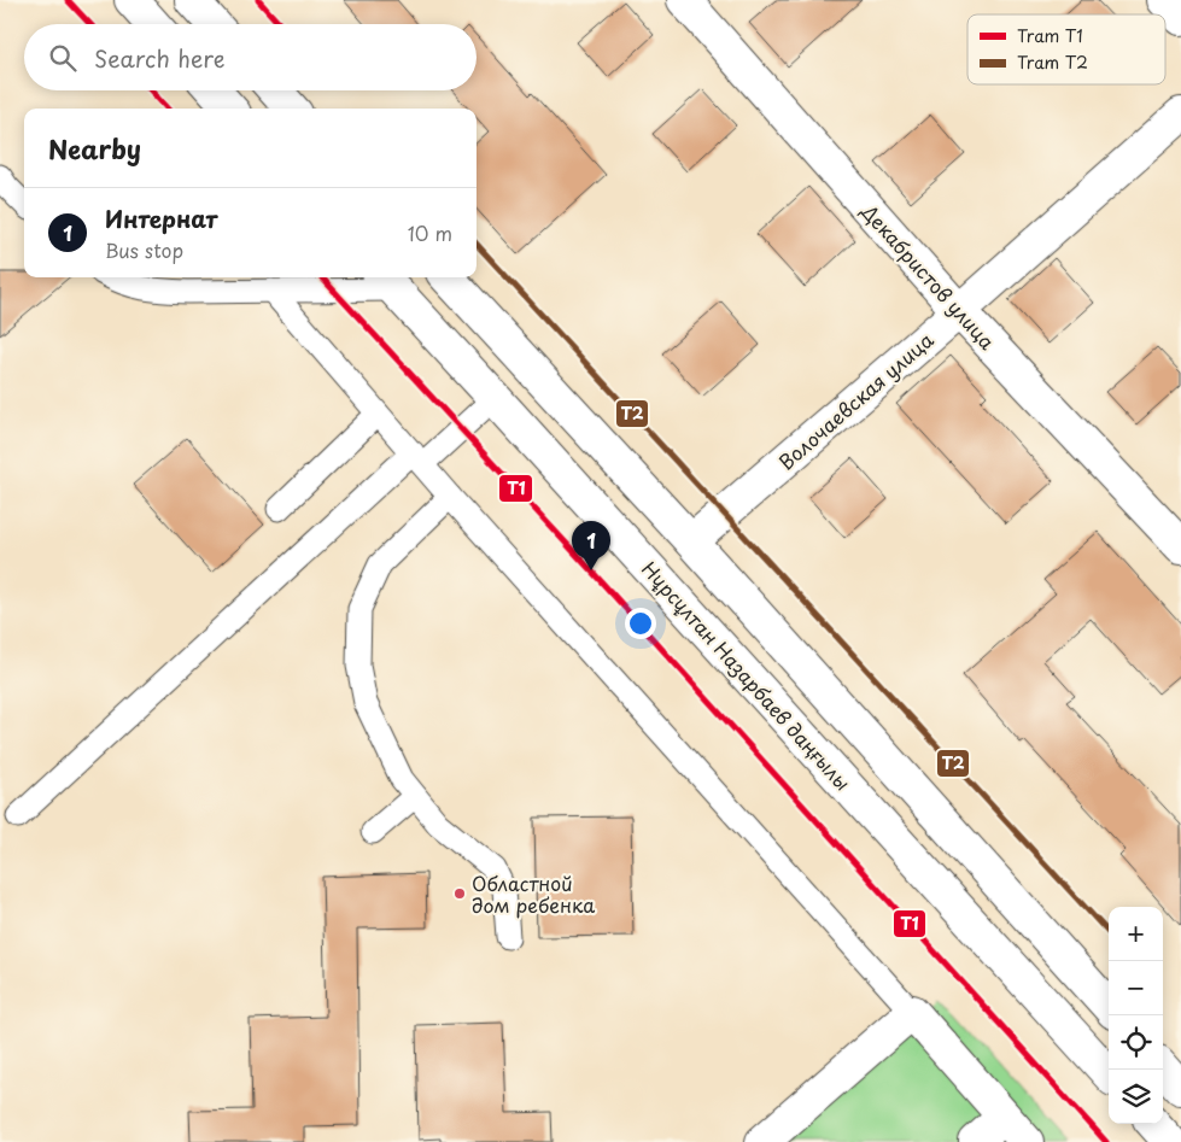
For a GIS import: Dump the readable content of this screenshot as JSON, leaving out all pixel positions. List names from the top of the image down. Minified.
{"streets":{"main road":["Декабристов улица","Волочаевская улица","Нұрсұлтан Назарбаев даңғылы"]},"crossings":[["Декабристов улица","Волочаевская улица"]],"places":["Областной дом ребенка"],"lines":["tram line T1","tram line T2"],"legend":["Tram T1","Tram T2"],"page":{"search":"Search here","heading":"Nearby","list":[{"mark":"1","name":"Интернат","note":"Bus stop","value":"10 m"}],"pins":"1","map_buttons":["+","−"]}}
